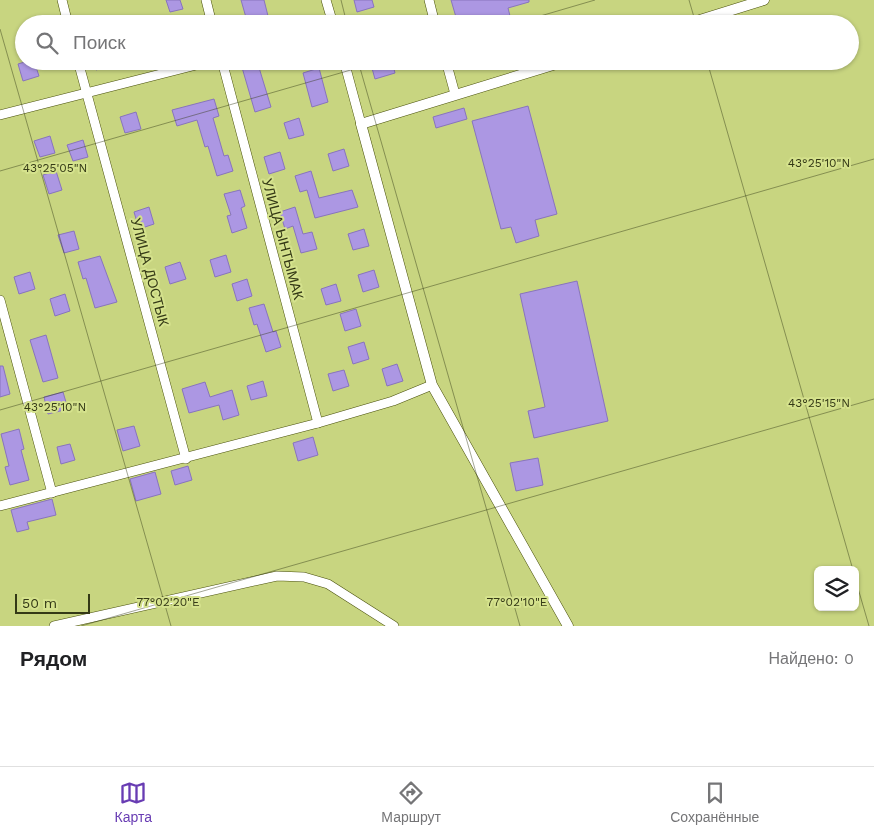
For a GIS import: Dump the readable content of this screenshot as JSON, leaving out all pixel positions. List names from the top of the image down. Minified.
{"streets":{"street":["УЛИЦА ЫНТЫМАК","УЛИЦА ДОСТЫК"]},"scale_bar":"50 m","page":{"search":"Поиск","scale":"50 m","heading":["Рядом","Найдено: 0"],"nav":["Карта","Маршрут","Сохранённые"]},"coordinates":["43°25'10\"N","43°25'05\"N","43°25'15\"N","77°02'20\"E","77°02'10\"E"]}
